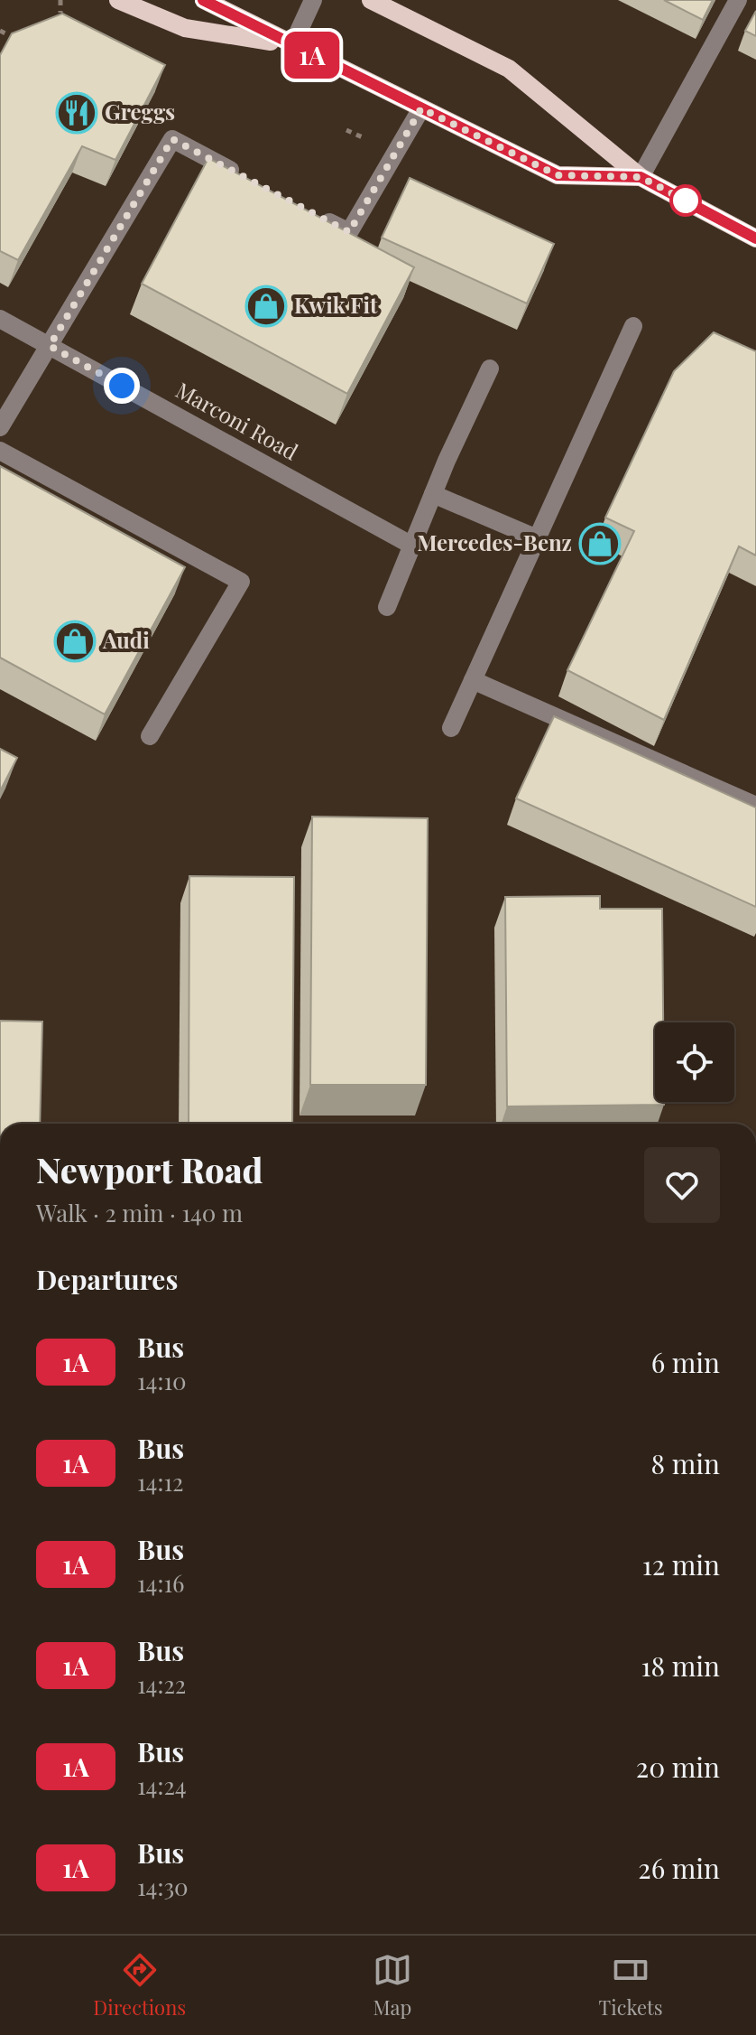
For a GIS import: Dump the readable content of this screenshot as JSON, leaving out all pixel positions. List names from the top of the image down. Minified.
{"streets":{"street":["Marconi Road"]},"places":{"restaurant":["Greggs"],"shop":["Kwik Fit","Mercedes-Benz","Audi"]},"lines":["bus line 1A"],"page":{"on_map":"1A","heading":[["Newport Road","Walk · 2 min · 140 m"],"Departures"],"list":[{"mark":"1A","name":"Bus","note":"14:10","value":"6 min"},{"mark":"1A","name":"Bus","note":"14:12","value":"8 min"},{"mark":"1A","name":"Bus","note":"14:16","value":"12 min"},{"mark":"1A","name":"Bus","note":"14:22","value":"18 min"},{"mark":"1A","name":"Bus","note":"14:24","value":"20 min"},{"mark":"1A","name":"Bus","note":"14:30","value":"26 min"}],"tabs":["Directions","Map","Tickets"]}}
